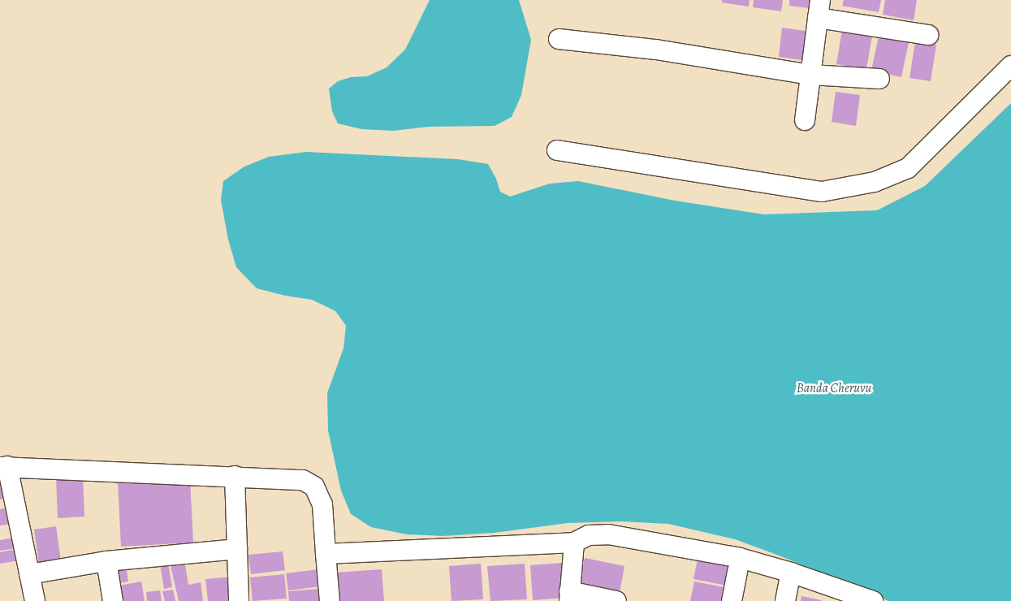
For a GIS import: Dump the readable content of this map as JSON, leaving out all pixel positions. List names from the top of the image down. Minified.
{"water":["Banda Cheruvu"]}
